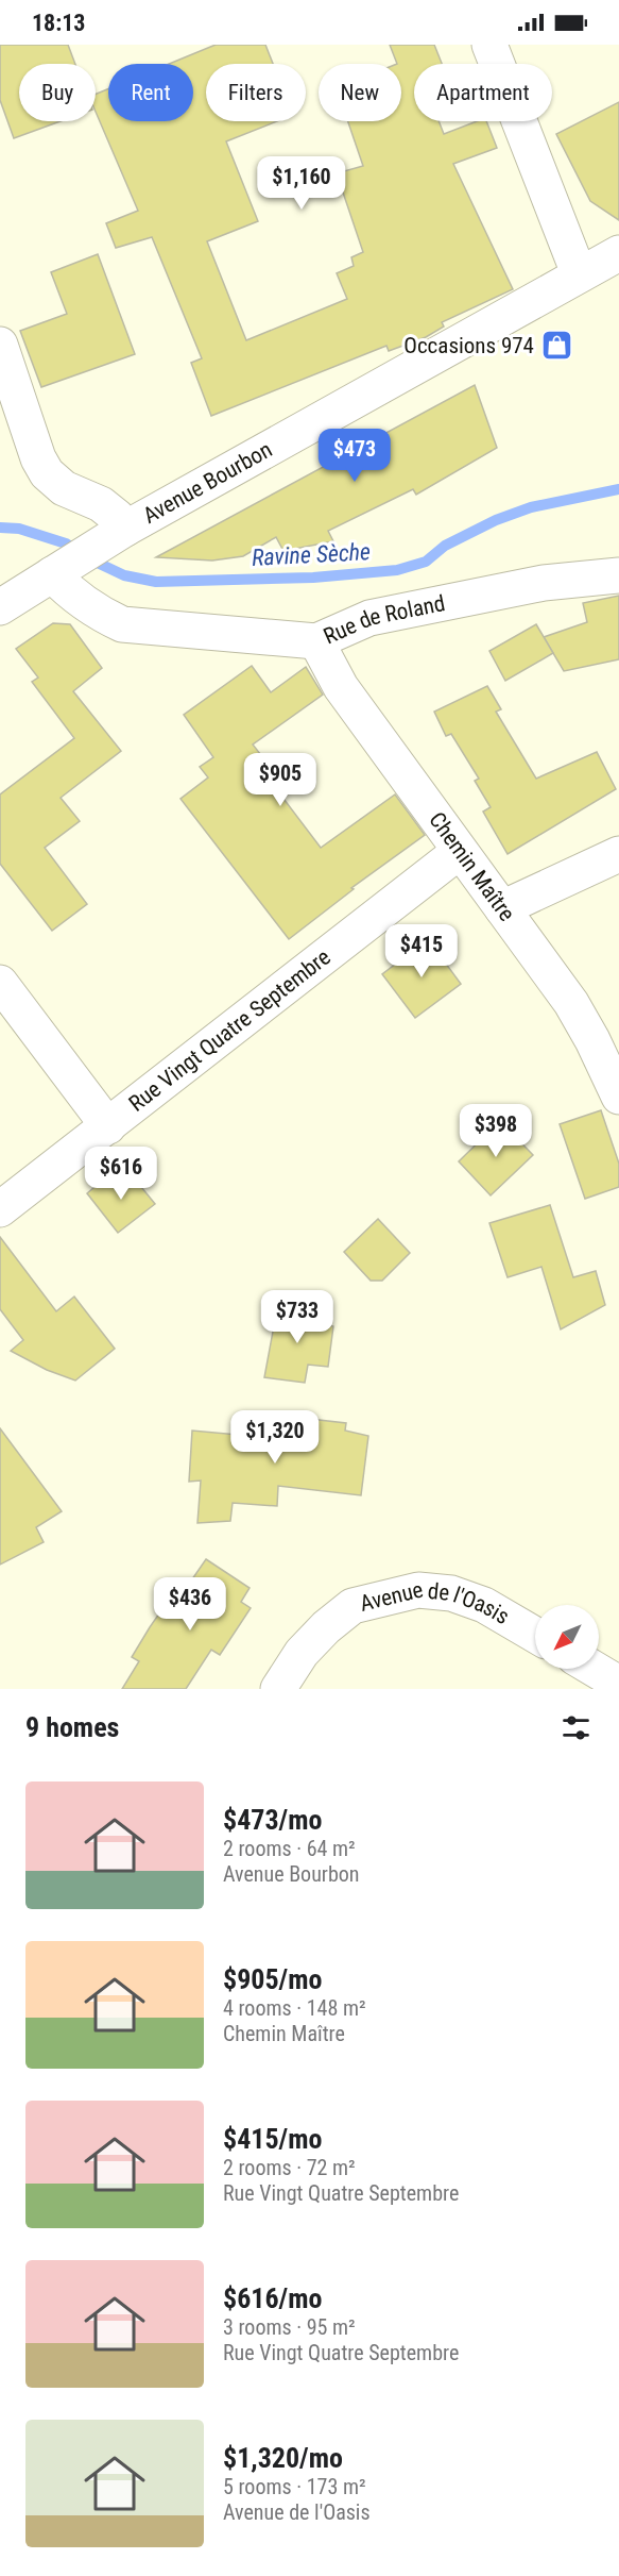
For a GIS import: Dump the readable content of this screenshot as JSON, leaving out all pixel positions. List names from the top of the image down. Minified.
{"streets":{"street":["Avenue Bourbon","Rue de Roland","Chemin Maître","Rue Vingt Quatre Septembre","Avenue de l'Oasis"]},"crossings":[["Avenue Bourbon","Rue de Roland"],["Rue de Roland","Chemin Maître"],["Chemin Maître","Rue Vingt Quatre Septembre"]],"water":["Ravine Sèche"],"places":{"shop":["Occasions 974"]},"north":"bottom left","page":{"status":"18:13","chip":["Buy","Rent","Filters","New","Apartment"],"price":["$1,160","$473","$905","$415","$398","$616","$733","$1,320","$436"],"heading":"9 homes","list":[{"name":"$473/mo","note":"2 rooms · 64 m² · Avenue Bourbon"},{"name":"$905/mo","note":"4 rooms · 148 m² · Chemin Maître"},{"name":"$415/mo","note":"2 rooms · 72 m² · Rue Vingt Quatre Septembre"},{"name":"$616/mo","note":"3 rooms · 95 m² · Rue Vingt Quatre Septembre"},{"name":"$1,320/mo","note":"5 rooms · 173 m² · Avenue de l'Oasis"}]}}
